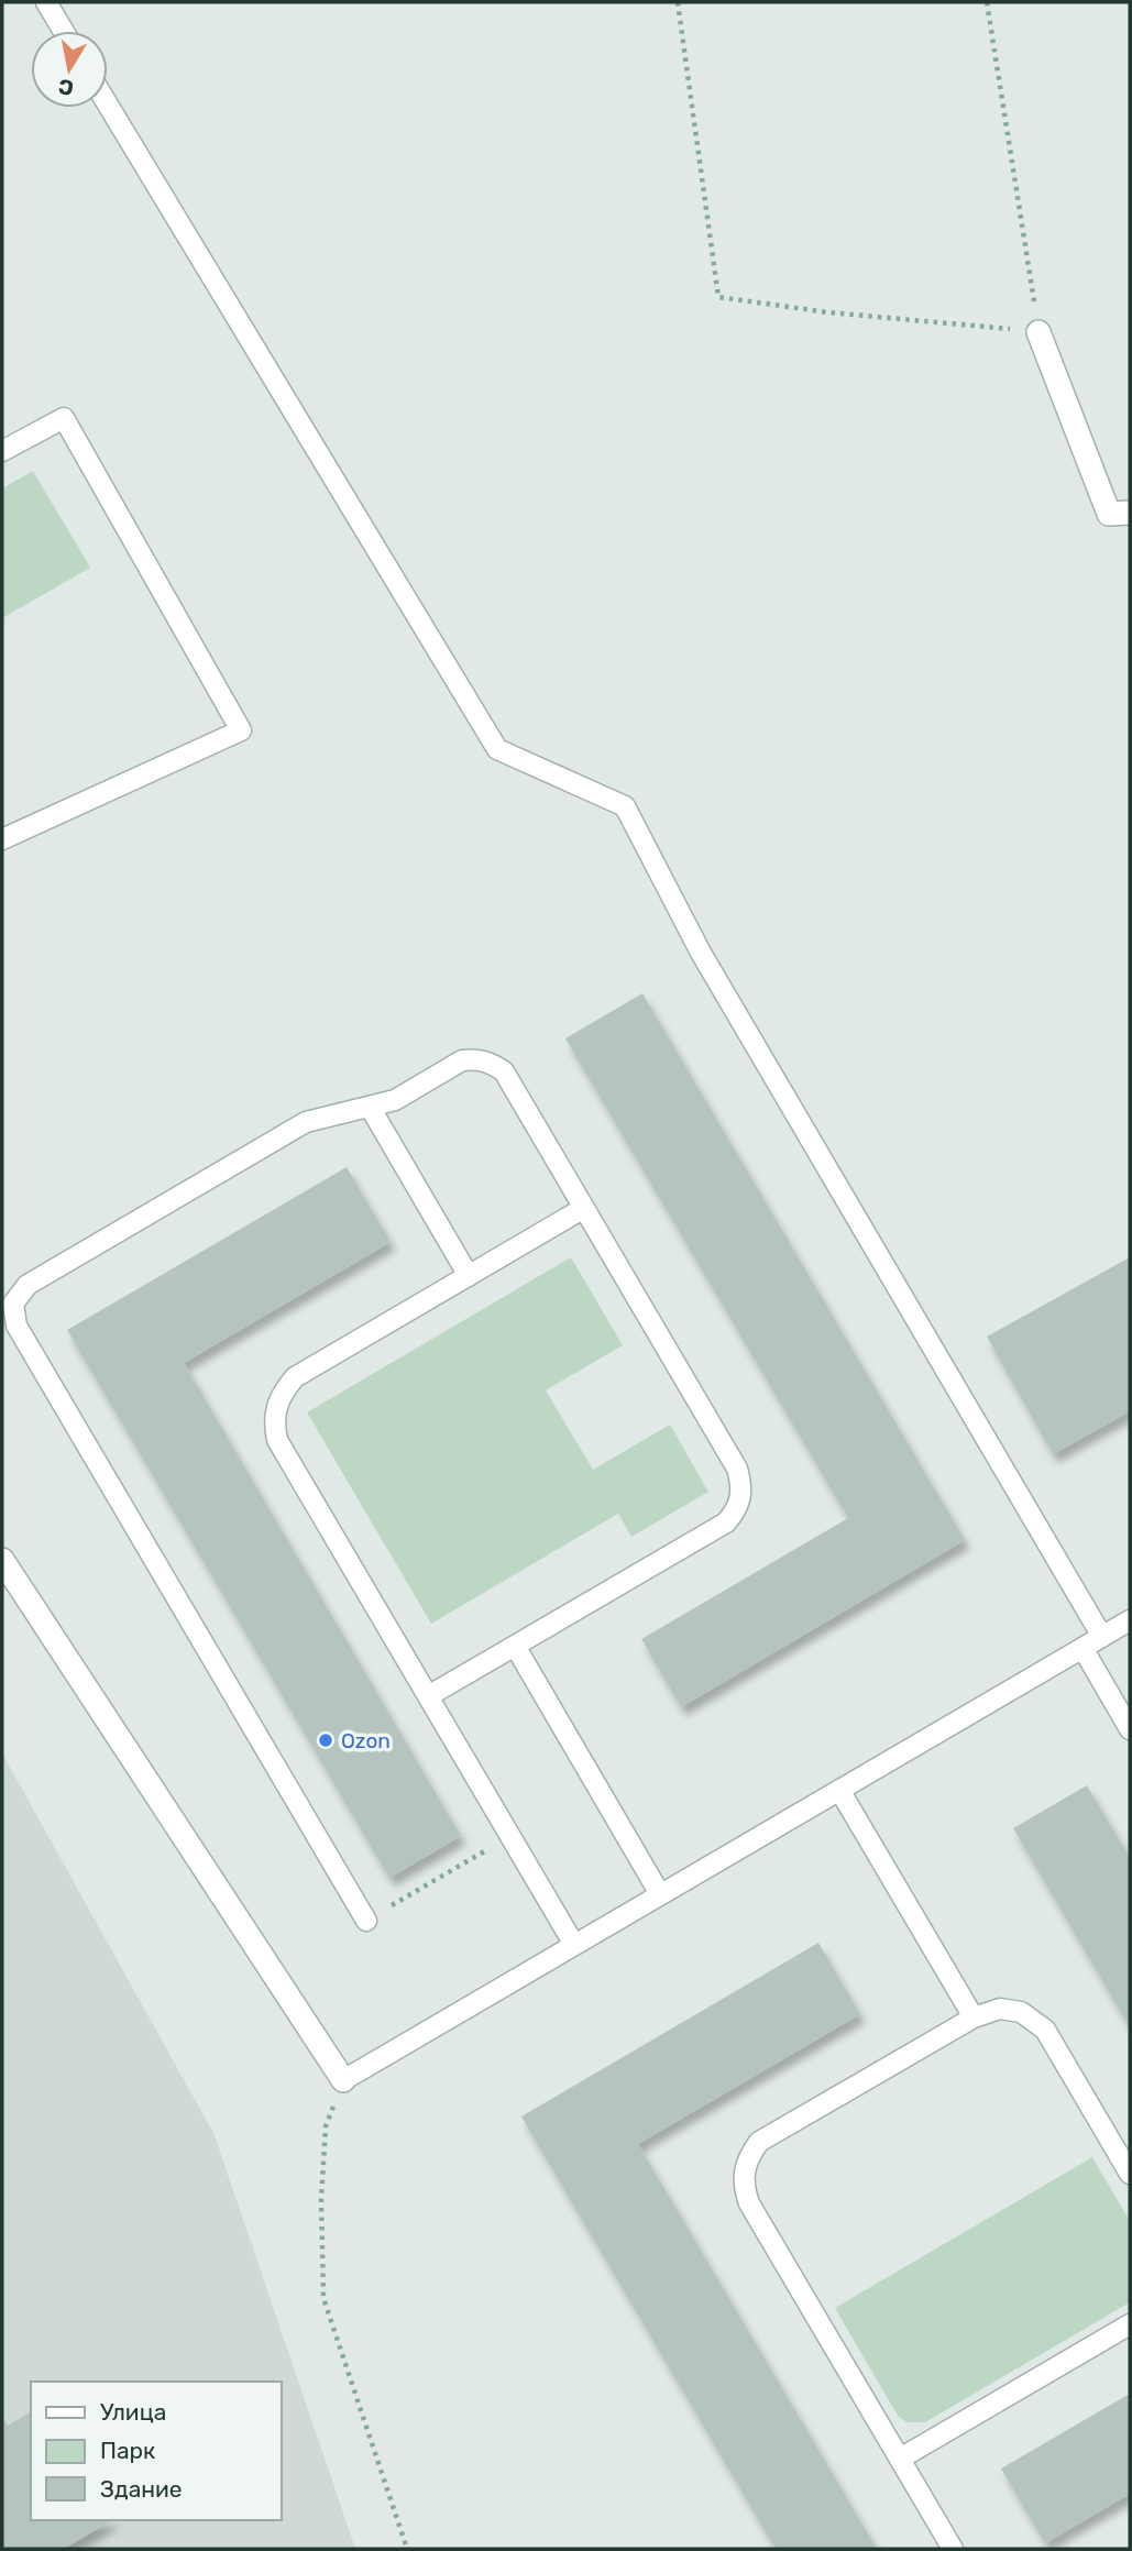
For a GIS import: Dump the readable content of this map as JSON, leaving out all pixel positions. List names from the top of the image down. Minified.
{"places":["Ozon"],"legend":["Улица","Парк","Здание"],"north":"bottom"}
